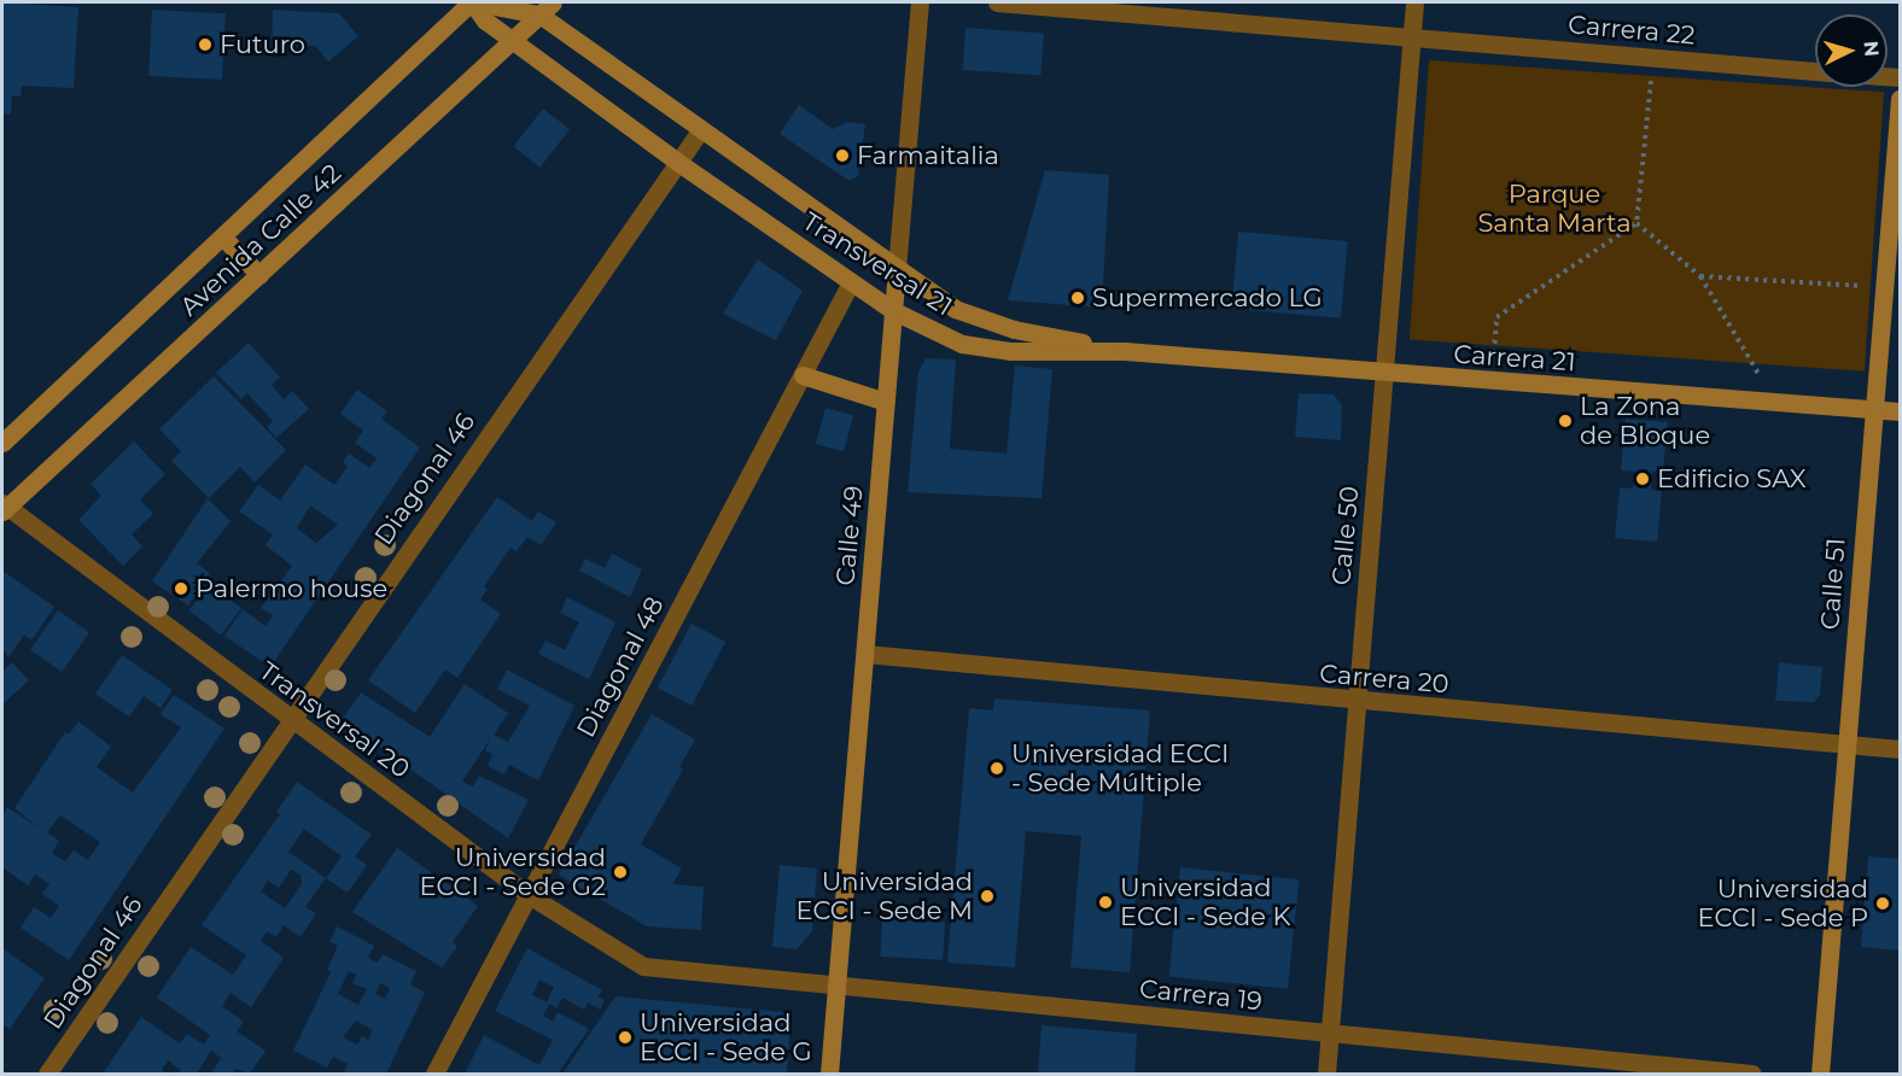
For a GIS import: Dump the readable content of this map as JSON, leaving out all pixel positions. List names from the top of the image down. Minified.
{"streets":{"street":["Carrera 22","Avenida Calle 42","Transversal 21","Carrera 21","Diagonal 46","Calle 49","Calle 50","Calle 51","Diagonal 48","Carrera 20","Transversal 20","Carrera 19"]},"crossings":[["Carrera 22","Calle 50"],["Avenida Calle 42","Transversal 21"],["Avenida Calle 42","Transversal 20"],["Transversal 21","Carrera 21"],["Transversal 21","Diagonal 46"],["Transversal 21","Calle 49"],["Transversal 21","Diagonal 48"],["Carrera 21","Calle 50"],["Carrera 21","Calle 51"],["Diagonal 46","Transversal 20"],["Calle 49","Carrera 20"],["Calle 49","Carrera 19"],["Calle 50","Carrera 20"],["Calle 50","Carrera 19"],["Calle 51","Carrera 20"],["Diagonal 48","Transversal 20"],["Transversal 20","Carrera 19"]],"parks":["Parque Santa Marta"],"places":["Futuro","Farmaitalia","Supermercado LG","La Zona de Bloque","Edificio SAX","Palermo house","Universidad ECCI - Sede Múltiple","Universidad ECCI - Sede G2","Universidad ECCI - Sede M","Universidad ECCI - Sede K","Universidad ECCI - Sede P","Universidad ECCI - Sede G"],"north":"right"}
